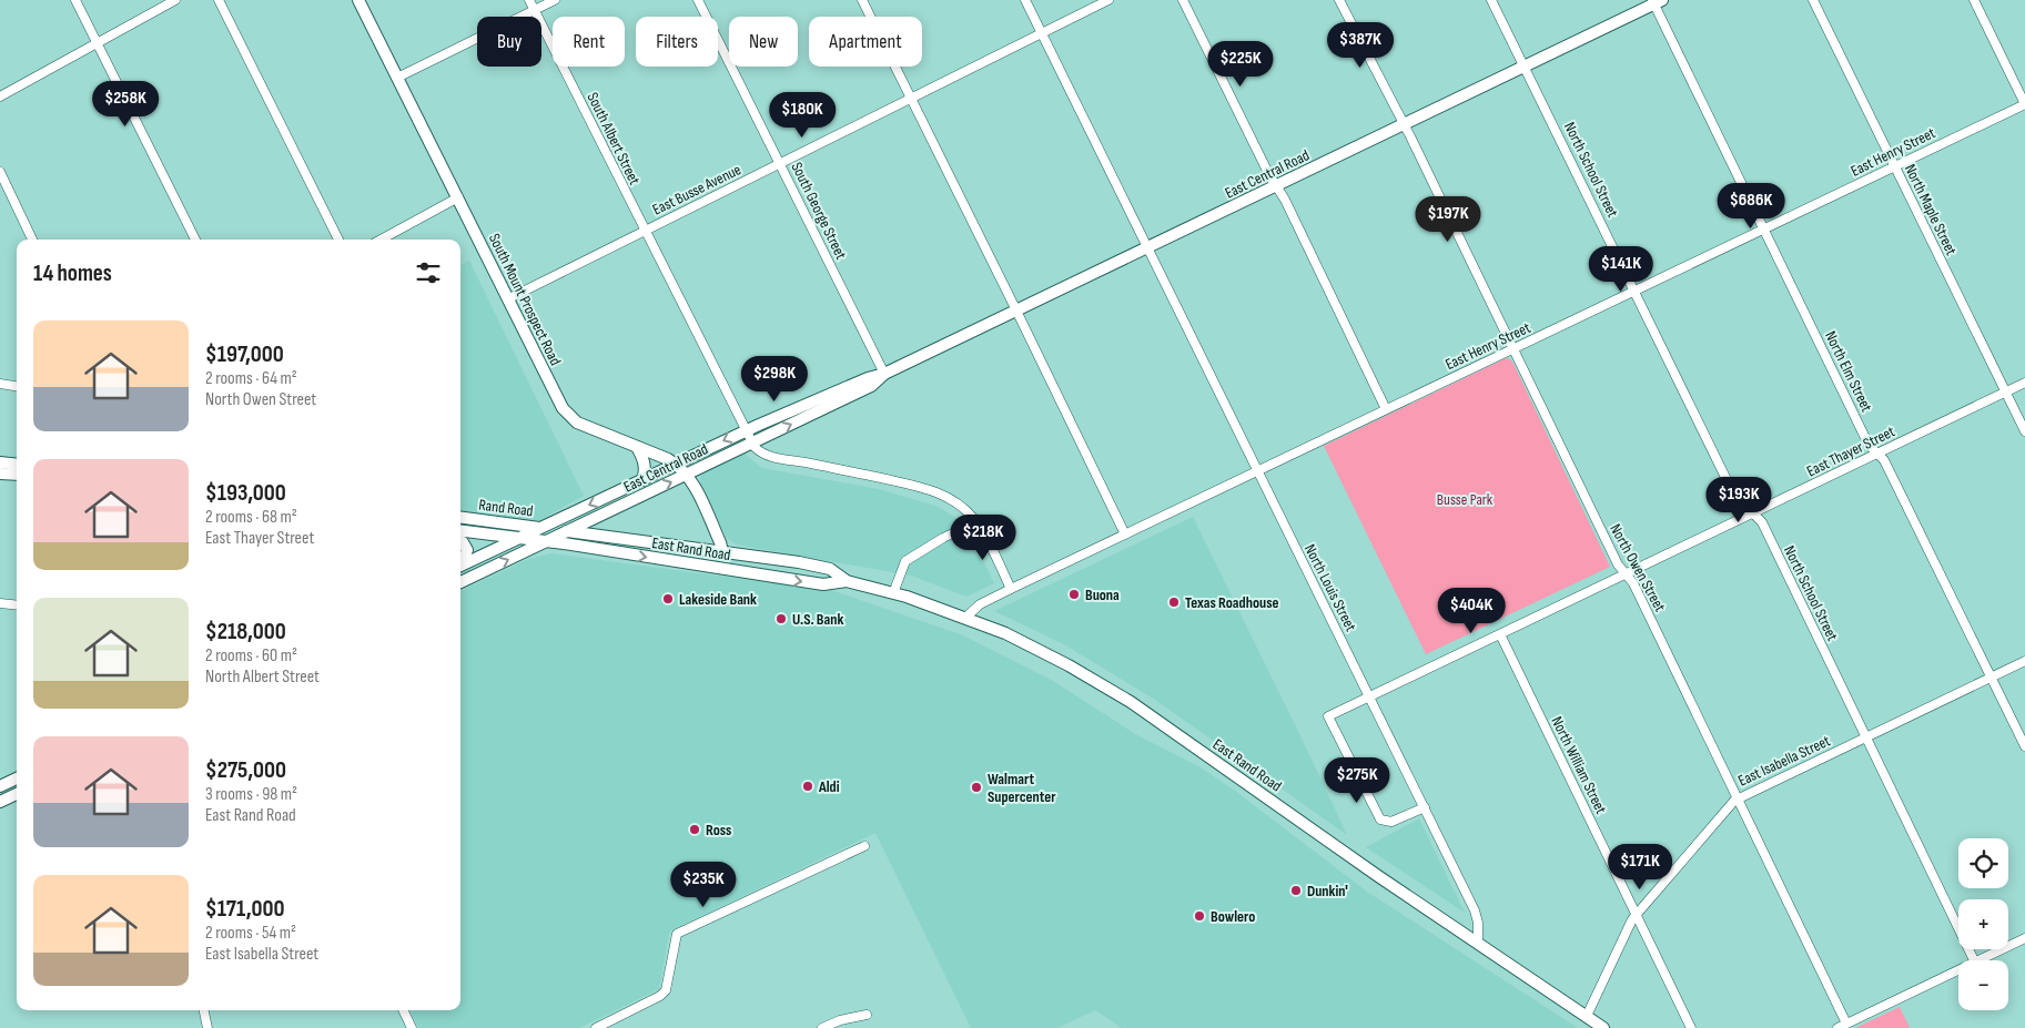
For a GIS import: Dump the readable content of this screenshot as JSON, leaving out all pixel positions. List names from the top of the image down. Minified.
{"streets":{"main road":["East Central Road","South Mount Prospect Road","Rand Road","East Rand Road"],"street":["South Albert Street","East Henry Street","North School Street","East Busse Avenue","North Maple Street","South George Street","North Elm Street","East Thayer Street","North Owen Street","North Louis Street","East Isabella Street","North William Street"]},"crossings":[["South Albert Street","East Central Road"],["South Albert Street","East Busse Avenue"],["East Henry Street","North School Street"],["East Henry Street","North Maple Street"],["East Henry Street","North Elm Street"],["East Henry Street","East Rand Road"],["East Henry Street","North Owen Street"],["East Henry Street","North Louis Street"],["North School Street","East Central Road"],["North School Street","East Thayer Street"],["North School Street","East Isabella Street"],["East Central Road","South George Street"],["East Central Road","South Mount Prospect Road"],["East Central Road","North Elm Street"],["East Central Road","Rand Road"],["East Central Road","East Rand Road"],["East Central Road","North Owen Street"],["East Central Road","North Louis Street"],["East Busse Avenue","South George Street"],["East Busse Avenue","South Mount Prospect Road"],["East Busse Avenue","North Louis Street"],["North Maple Street","East Thayer Street"],["South Mount Prospect Road","East Rand Road"],["North Elm Street","East Thayer Street"],["North Elm Street","East Isabella Street"],["East Thayer Street","North Owen Street"],["East Thayer Street","North Louis Street"],["East Thayer Street","North William Street"],["Rand Road","East Rand Road"],["East Rand Road","North Louis Street"],["East Rand Road","East Isabella Street"],["North Owen Street","East Isabella Street"],["East Isabella Street","North William Street"]],"parks":["Busse Park"],"places":["Buona","Lakeside Bank","Texas Roadhouse","U.S. Bank","Aldi","Walmart Supercenter","Ross","Dunkin'","Bowlero"],"page":{"chip":["Buy","Rent","Filters","New","Apartment"],"price":["$387K","$225K","$258K","$180K","$686K","$197K","$141K","$298K","$193K","$218K","$404K","$275K","$171K","$235K"],"heading":"14 homes","list":[{"name":"$197,000","note":"2 rooms · 64 m² · North Owen Street"},{"name":"$193,000","note":"2 rooms · 68 m² · East Thayer Street"},{"name":"$218,000","note":"2 rooms · 60 m² · North Albert Street"},{"name":"$275,000","note":"3 rooms · 98 m² · East Rand Road"},{"name":"$171,000","note":"2 rooms · 54 m² · East Isabella Street"}],"map_buttons":["+","−"]}}
